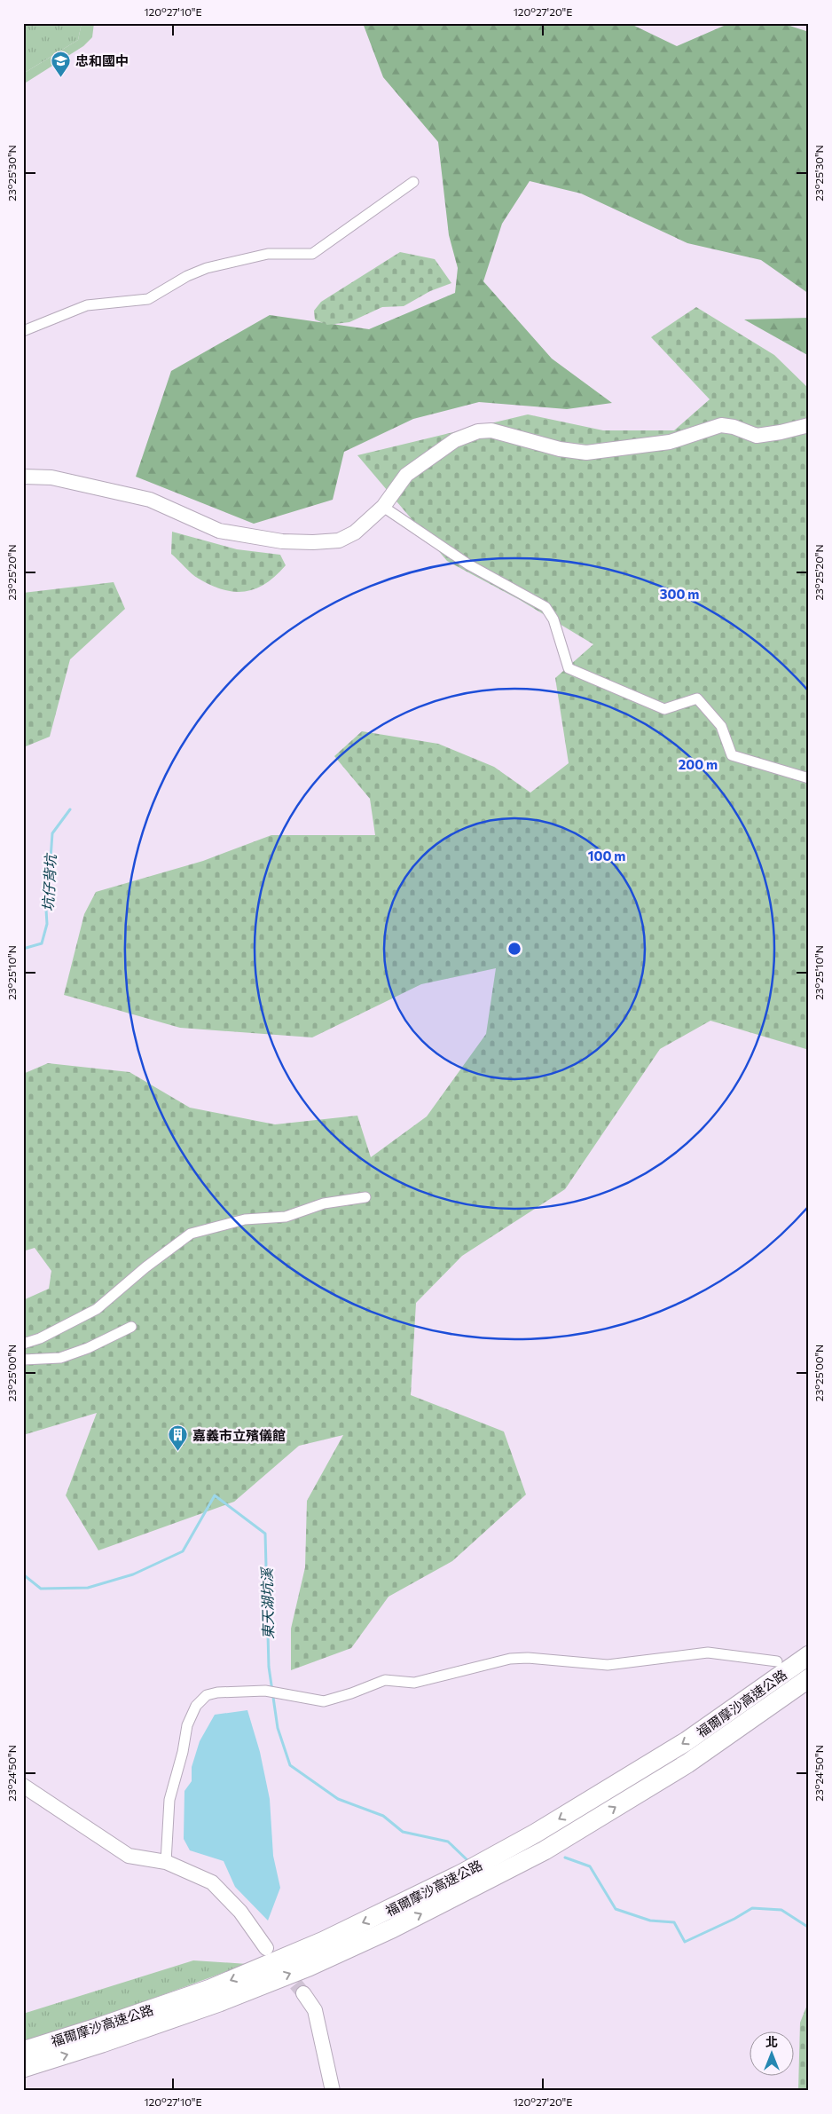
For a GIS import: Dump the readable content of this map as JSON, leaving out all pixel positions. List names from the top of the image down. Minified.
{"streets":{"highway":["福爾摩沙高速公路"]},"water":["坑仔背坑","東天湖坑溪"],"places":{"school or university":["忠和國中"],"building":["嘉義市立殯儀館"]},"north":"top","coordinates":["120°27'10\"E","120°27'20\"E","23°25'30\"N","23°25'20\"N","23°25'10\"N","23°25'00\"N","23°24'50\"N"],"rings":["300 m","200 m","100 m"]}
